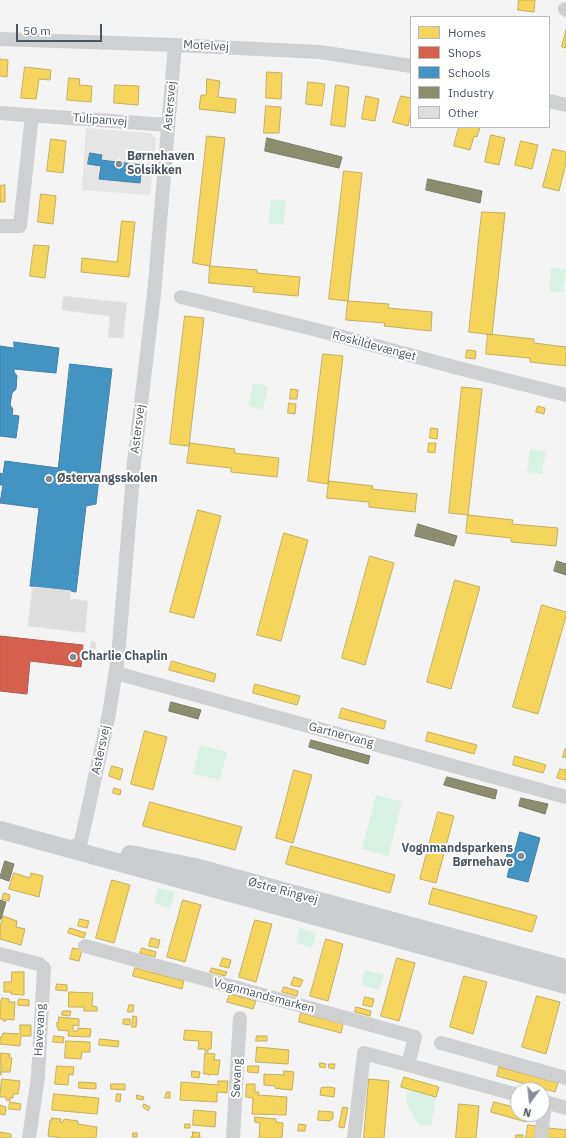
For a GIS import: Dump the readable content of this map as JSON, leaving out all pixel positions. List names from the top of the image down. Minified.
{"streets":{"main road":["Østre Ringvej"],"street":["Motelvej","Astersvej","Tulipanvej","Roskildevænget","Gartnervang","Vognmandsmarken","Havevang","Søvang"]},"crossings":[["Motelvej","Astersvej"],["Astersvej","Tulipanvej"],["Astersvej","Gartnervang"],["Astersvej","Østre Ringvej"]],"places":["Børnehaven Solsikken","Østervangsskolen","Charlie Chaplin","Vognmandsparkens Børnehave"],"legend":["Homes","Shops","Schools","Industry","Other"],"scale_bar":"50 m","north":"bottom"}
